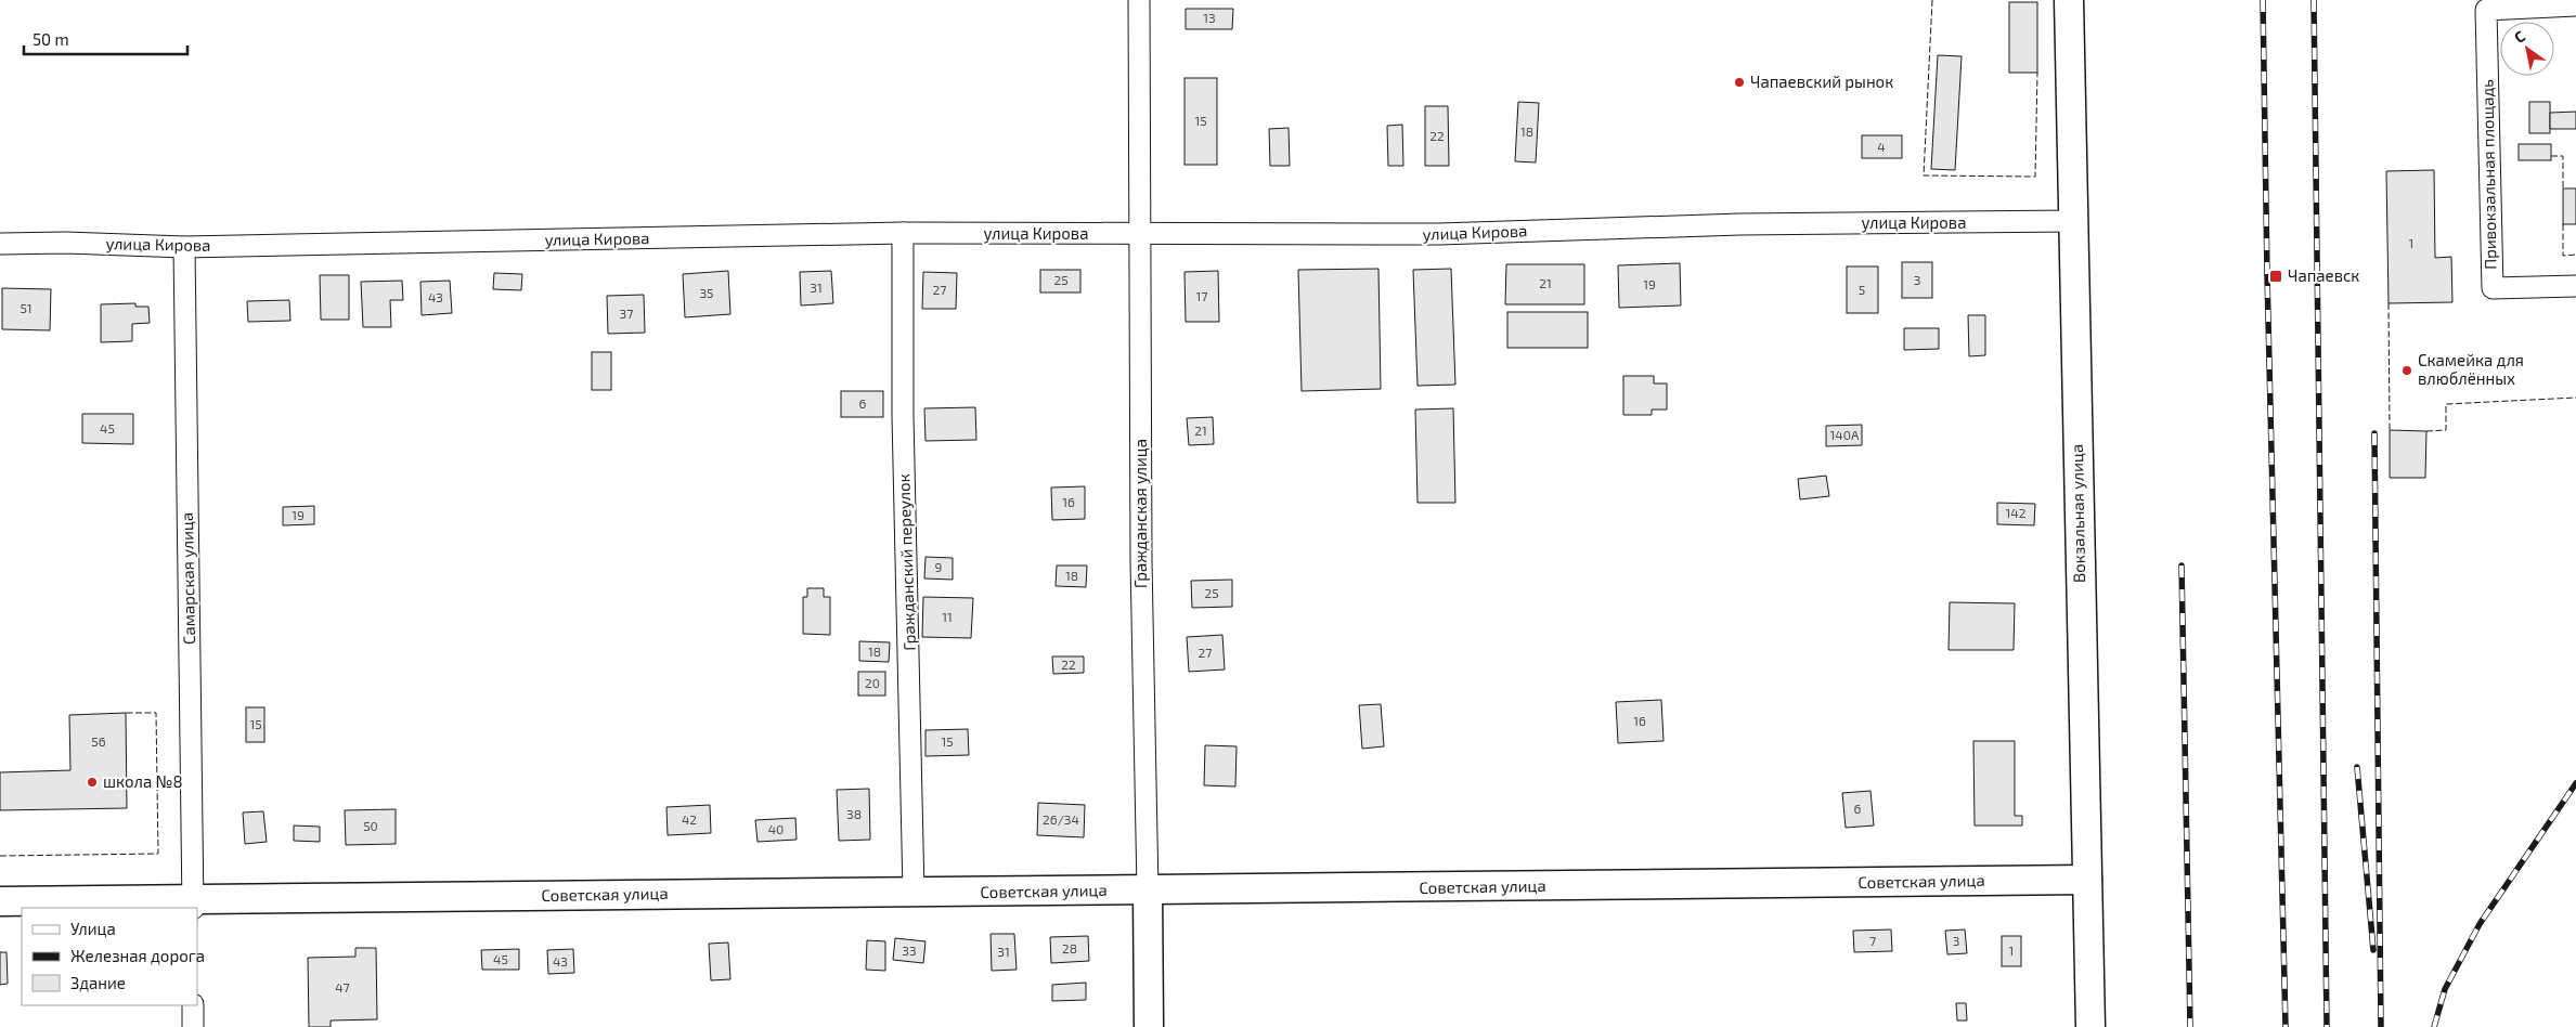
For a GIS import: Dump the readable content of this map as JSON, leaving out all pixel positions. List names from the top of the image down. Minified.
{"streets":{"street":["Привокзальная площадь","улица Кирова","Гражданская улица","Вокзальная улица","Гражданский переулок","Самарская улица","Советская улица"]},"crossings":[["улица Кирова","Гражданская улица"],["улица Кирова","Вокзальная улица"],["улица Кирова","Гражданский переулок"],["улица Кирова","Самарская улица"],["Гражданская улица","Советская улица"],["Вокзальная улица","Советская улица"],["Гражданский переулок","Советская улица"],["Самарская улица","Советская улица"]],"places":{"other":["Чапаевский рынок","Скамейка для влюблённых","школа №8"],"transit":["Чапаевск"]},"house_numbers":["13","15","18","22","4","1","25","3","21","19","31","27","5","35","17","43","51","37","6","45","21","140А","16","142","19","9","18","25","11","18","27","22","20","16","15","56","15","6","38","42","26/34","50","40","7","3","28","33","1","31","45","43","47"],"legend":["Улица","Железная дорога","Здание"],"scale_bar":"50 m","north":"top left"}
